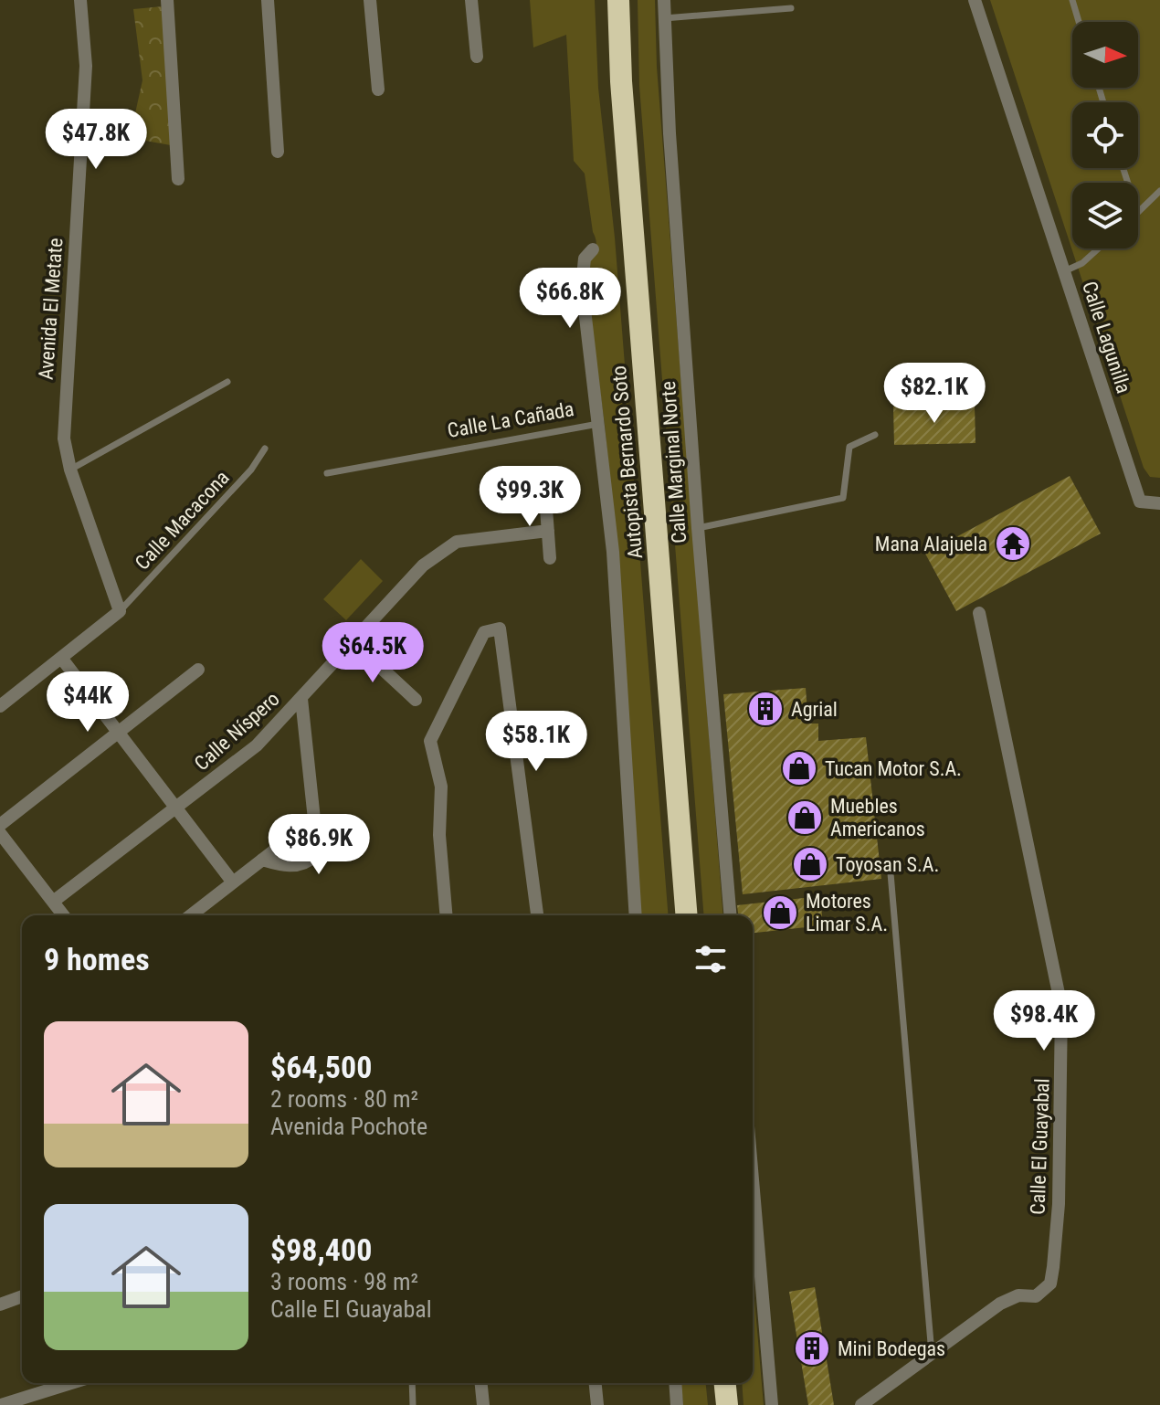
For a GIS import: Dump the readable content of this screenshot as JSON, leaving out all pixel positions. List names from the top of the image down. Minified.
{"streets":{"highway":["Autopista Bernardo Soto"],"street":["Avenida El Metate","Calle Lagunilla","Calle La Cañada","Calle Marginal Norte","Calle Níspero","Calle El Guayabal"],"lane":["Calle Macacona"]},"crossings":[["Avenida El Metate","Calle Macacona"]],"places":{"temple":["Mana Alajuela"],"building":["Agrial","Mini Bodegas"],"shop":["Tucan Motor S.A.","Muebles Americanos","Toyosan S.A.","Motores Limar S.A."]},"north":"right","page":{"price":["$47.8K","$66.8K","$82.1K","$99.3K","$64.5K","$44K","$58.1K","$86.9K","$98.4K"],"heading":"9 homes","list":[{"name":"$64,500","note":"2 rooms · 80 m² · Avenida Pochote"},{"name":"$98,400","note":"3 rooms · 98 m² · Calle El Guayabal"}]}}
